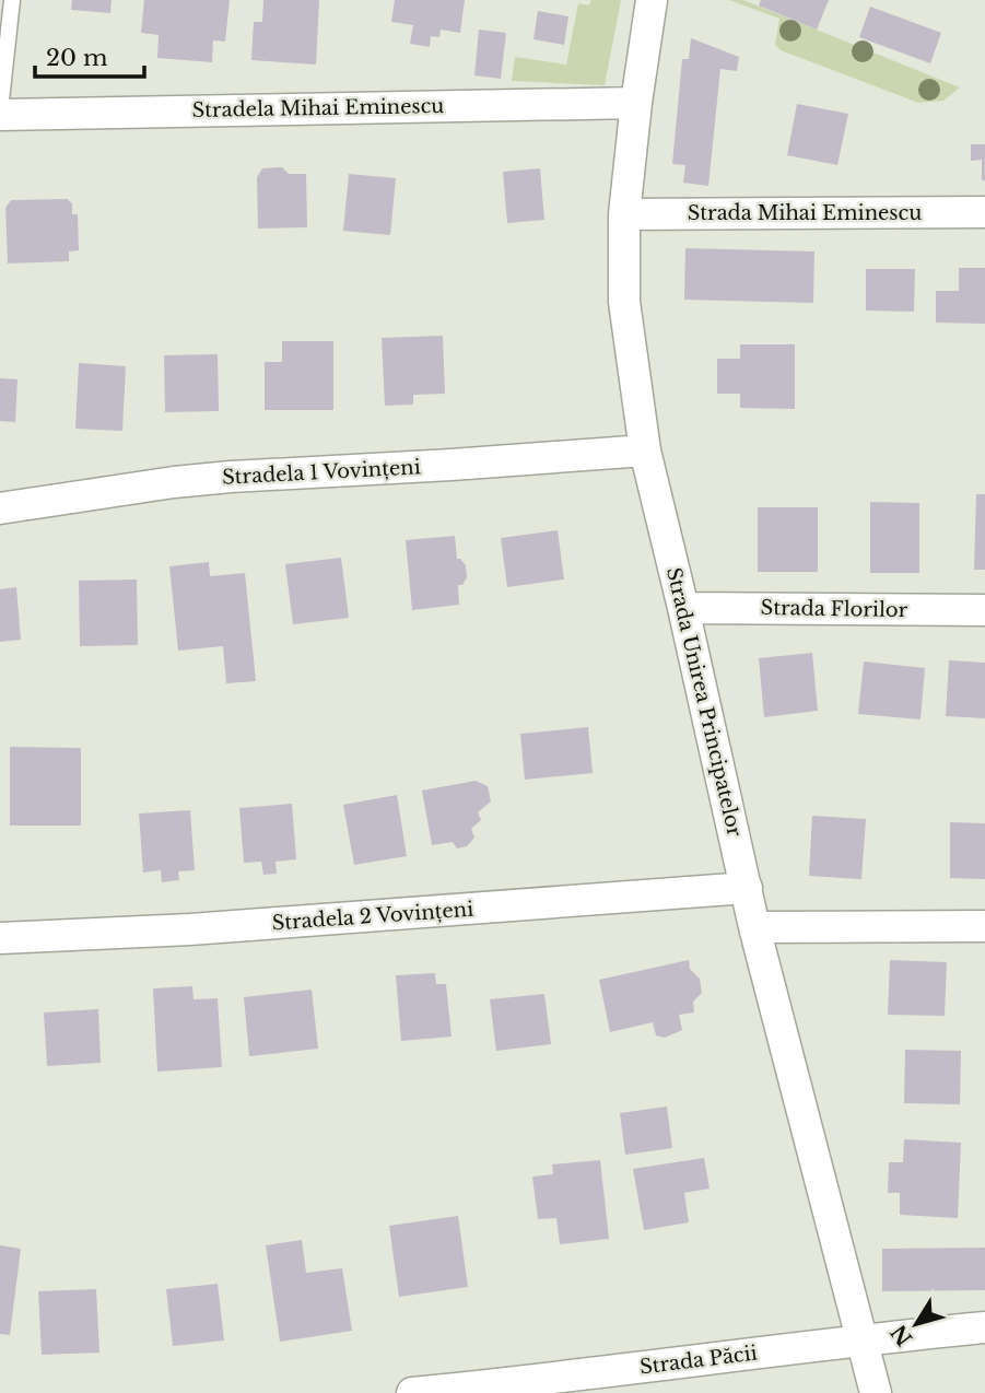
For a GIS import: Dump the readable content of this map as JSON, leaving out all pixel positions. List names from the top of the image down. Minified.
{"streets":{"street":["Stradela Mihai Eminescu","Strada Mihai Eminescu","Stradela 1 Vovințeni","Strada Florilor","Strada Unirea Principatelor","Stradela 2 Vovințeni","Strada Păcii"]},"crossings":[["Stradela Mihai Eminescu","Strada Unirea Principatelor"],["Strada Mihai Eminescu","Strada Unirea Principatelor"],["Stradela 1 Vovințeni","Strada Unirea Principatelor"],["Strada Florilor","Strada Unirea Principatelor"],["Strada Unirea Principatelor","Stradela 2 Vovințeni"],["Strada Unirea Principatelor","Strada Păcii"]],"scale_bar":"20 m","north":"bottom left"}
